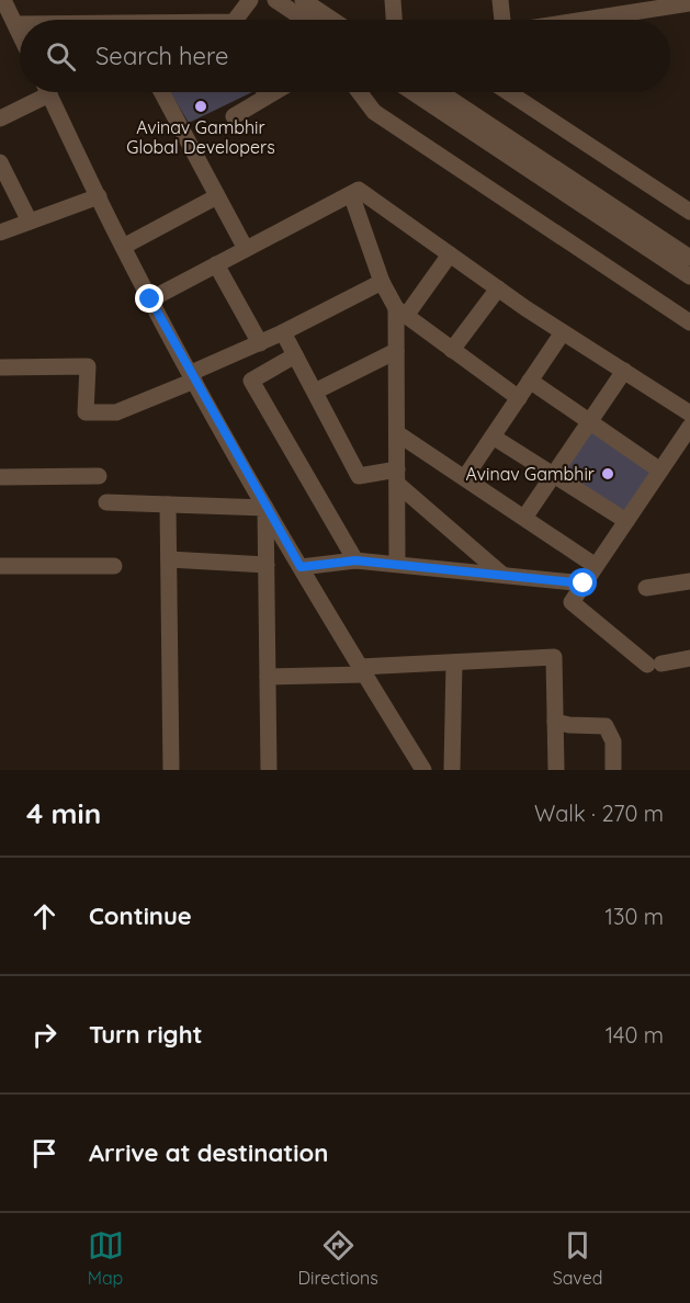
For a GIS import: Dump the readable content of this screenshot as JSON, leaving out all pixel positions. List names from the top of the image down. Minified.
{"places":["Avinav Gambhir Global Developers","Avinav Gambhir"],"page":{"search":"Search here","heading":["4 min","Walk · 270 m"],"list":[["Continue","130 m"],["Turn right","140 m"],"Arrive at destination"],"nav":["Map","Directions","Saved"]}}
